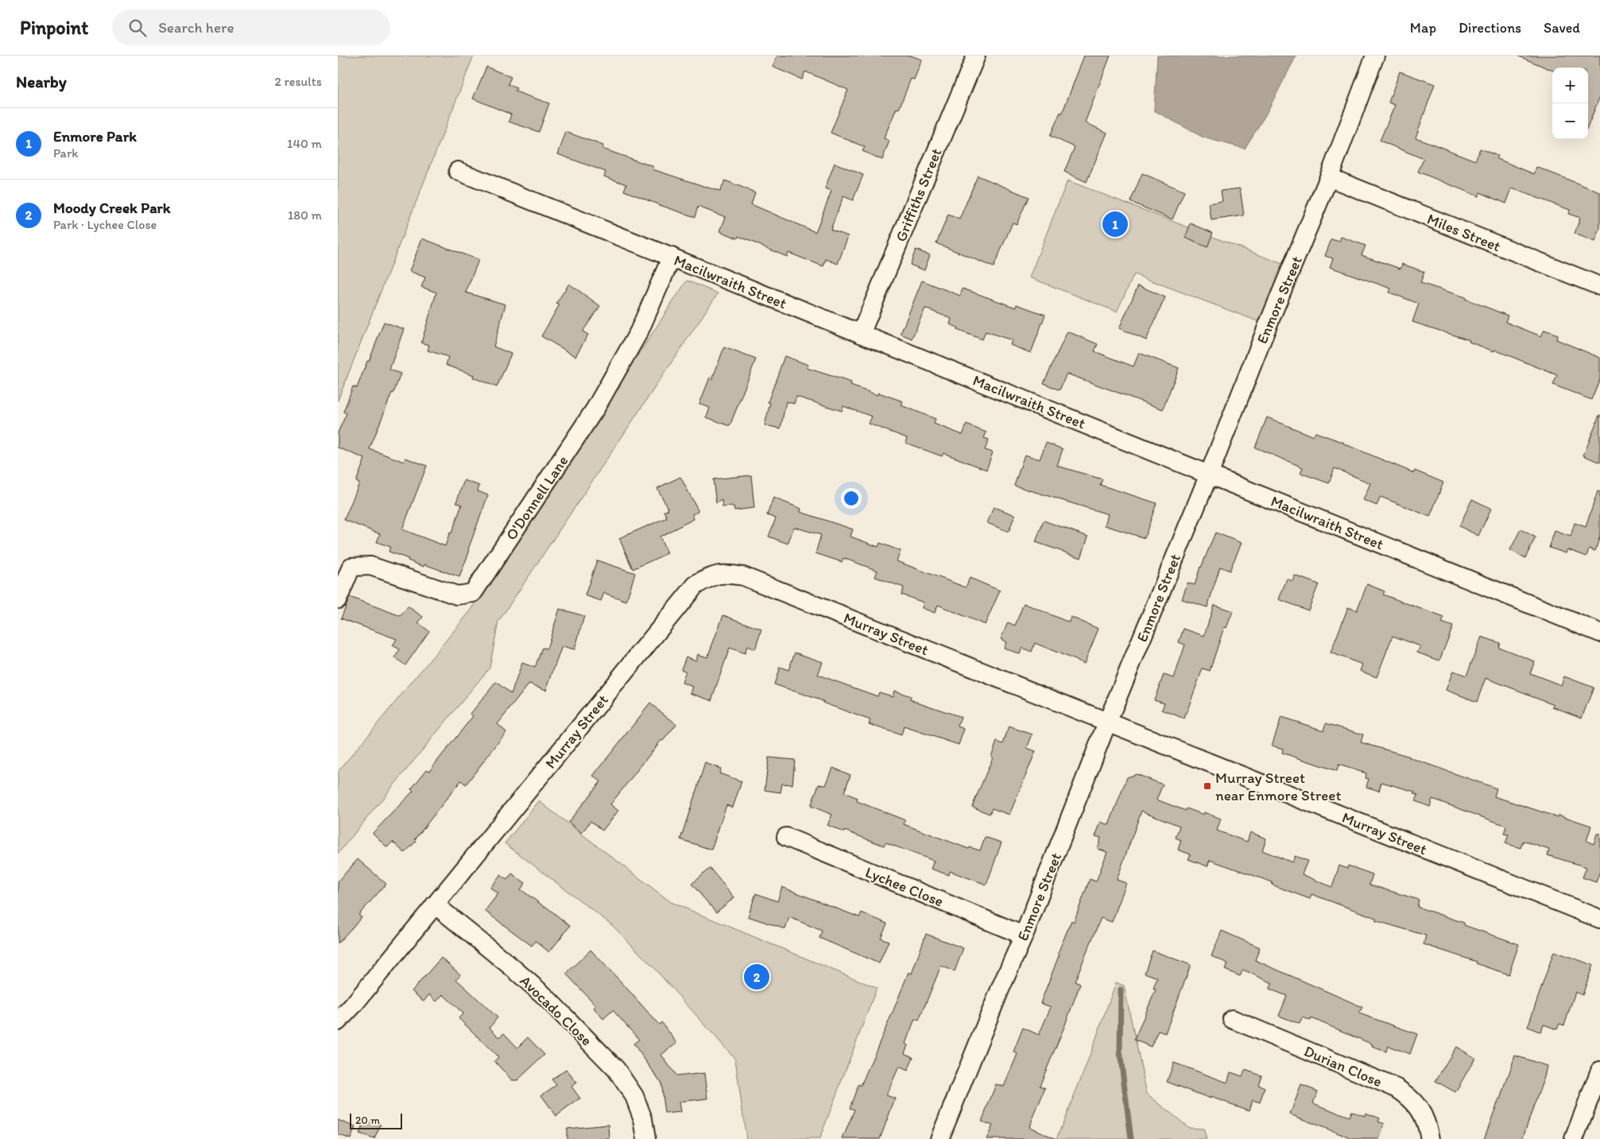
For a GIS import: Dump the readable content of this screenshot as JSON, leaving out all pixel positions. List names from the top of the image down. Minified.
{"streets":{"street":["Griffiths Street","Miles Street","Macilwraith Street","Enmore Street","O'Donnell Lane","Murray Street","Lychee Close","Avocado Close","Durian Close"]},"crossings":[["Griffiths Street","Macilwraith Street"],["Miles Street","Enmore Street"],["Macilwraith Street","Enmore Street"],["Macilwraith Street","O'Donnell Lane"],["Enmore Street","Murray Street"],["Enmore Street","Lychee Close"],["Murray Street","Avocado Close"]],"places":{"transit":["Murray Street near Enmore Street"]},"scale_bar":"20 m","page":{"header":"Pinpoint","search":"Search here","nav":["Map","Directions","Saved"],"heading":["Nearby","2 results"],"map_buttons":["+","−"],"list":[{"mark":"1","name":"Enmore Park","note":"Park","value":"140 m"},{"mark":"2","name":"Moody Creek Park","note":"Park · Lychee Close","value":"180 m"}],"pins":["1","2"],"scale":"20 m"}}
